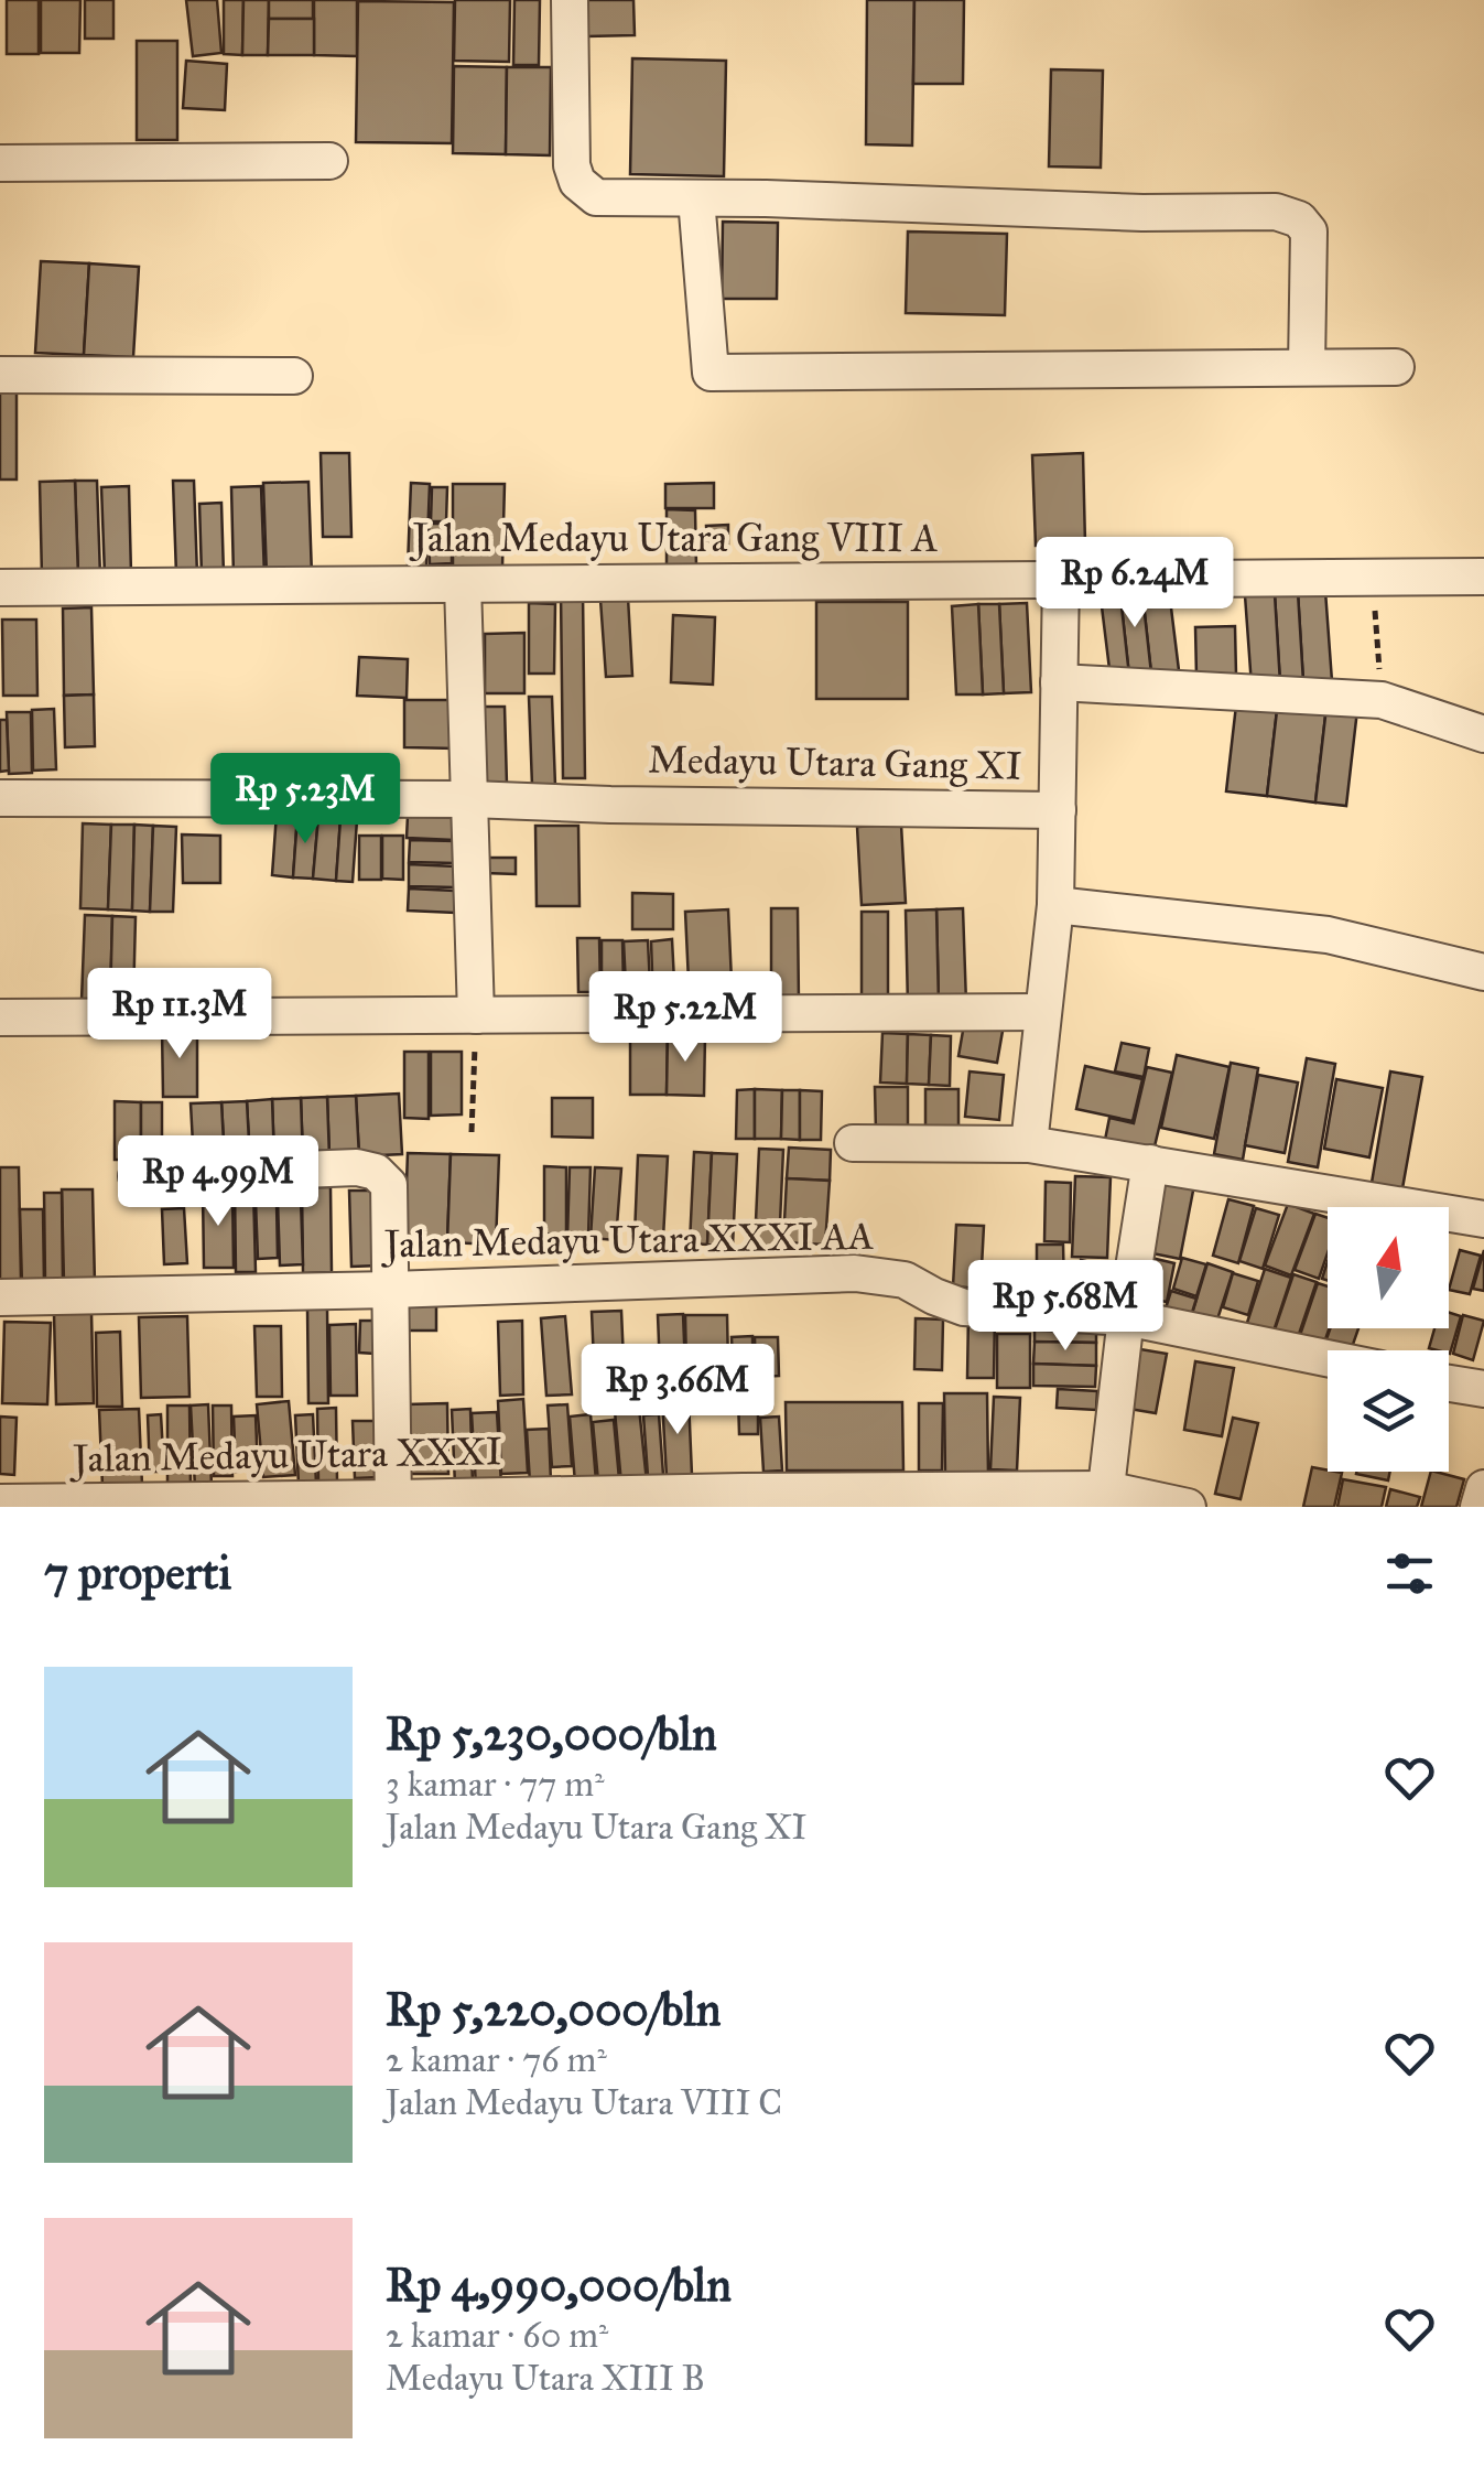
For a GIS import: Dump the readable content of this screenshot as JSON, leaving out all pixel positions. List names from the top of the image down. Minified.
{"streets":{"street":["Jalan Medayu Utara Gang VIII A","Medayu Utara Gang XI","Jalan Medayu Utara XXXI AA","Jalan Medayu Utara XXXI"]},"north":"top","page":{"price":["Rp 6.24M","Rp 5.23M","Rp 11.3M","Rp 5.22M","Rp 4.99M","Rp 5.68M","Rp 3.66M"],"heading":"7 properti","list":[{"name":"Rp 5,230,000/bln","note":"3 kamar · 77 m² · Jalan Medayu Utara Gang XI"},{"name":"Rp 5,220,000/bln","note":"2 kamar · 76 m² · Jalan Medayu Utara VIII C"},{"name":"Rp 4,990,000/bln","note":"2 kamar · 60 m² · Medayu Utara XIII B"}]}}
